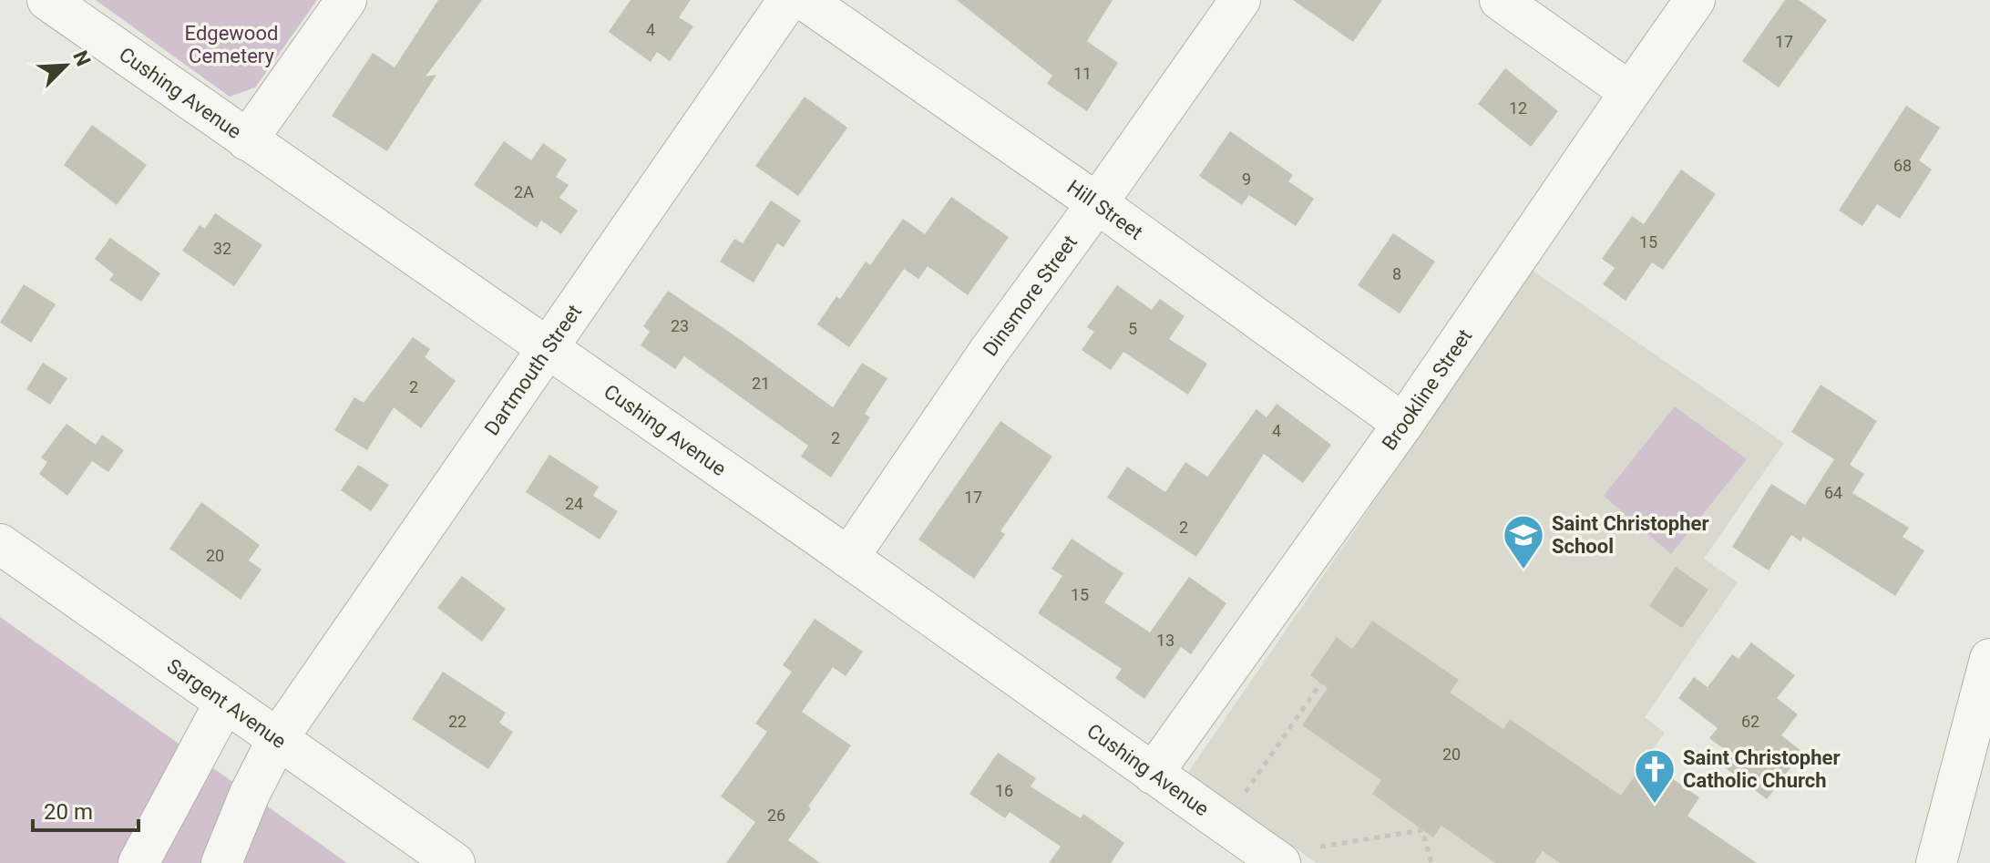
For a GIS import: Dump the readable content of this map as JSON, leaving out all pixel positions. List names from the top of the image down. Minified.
{"streets":{"street":["Cushing Avenue","Hill Street","Dinsmore Street","Dartmouth Street","Brookline Street","Sargent Avenue"]},"crossings":[["Cushing Avenue","Dinsmore Street"],["Cushing Avenue","Dartmouth Street"],["Cushing Avenue","Brookline Street"],["Hill Street","Dinsmore Street"],["Hill Street","Brookline Street"],["Dartmouth Street","Sargent Avenue"]],"parks":["Edgewood Cemetery"],"places":{"school or university":["Saint Christopher School"],"church":["Saint Christopher Catholic Church"]},"house_numbers":["4","17","11","12","68","9","2A","15","32","8","23","5","21","2","4","2","64","17","24","2","20","15","13","22","62","20","16","26"],"scale_bar":"20 m","north":"top right"}
